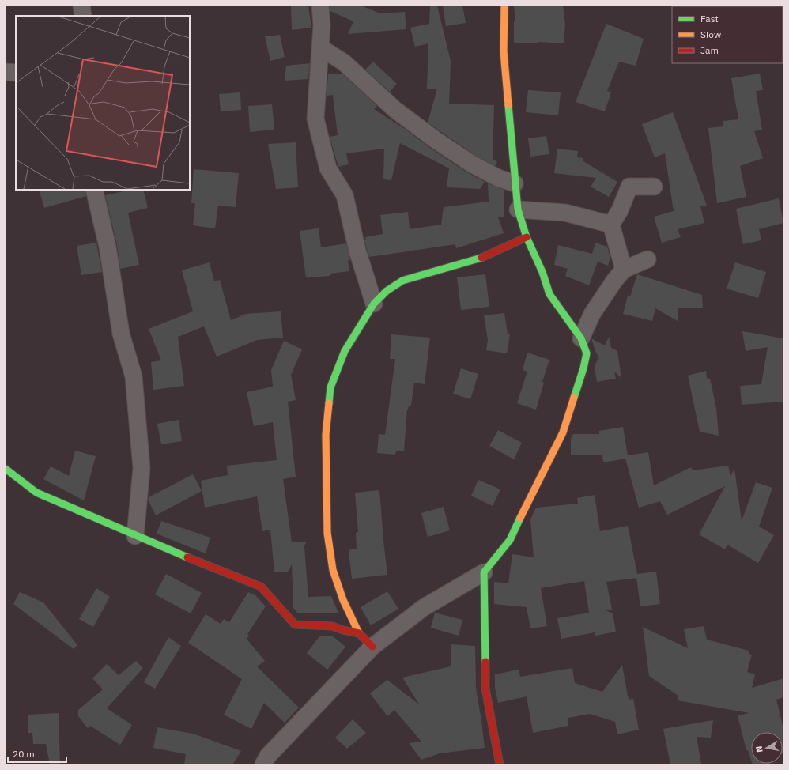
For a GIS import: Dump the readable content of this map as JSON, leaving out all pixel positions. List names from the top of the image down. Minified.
{"legend":["Fast","Slow","Jam"],"scale_bar":"20 m","north":"left"}
